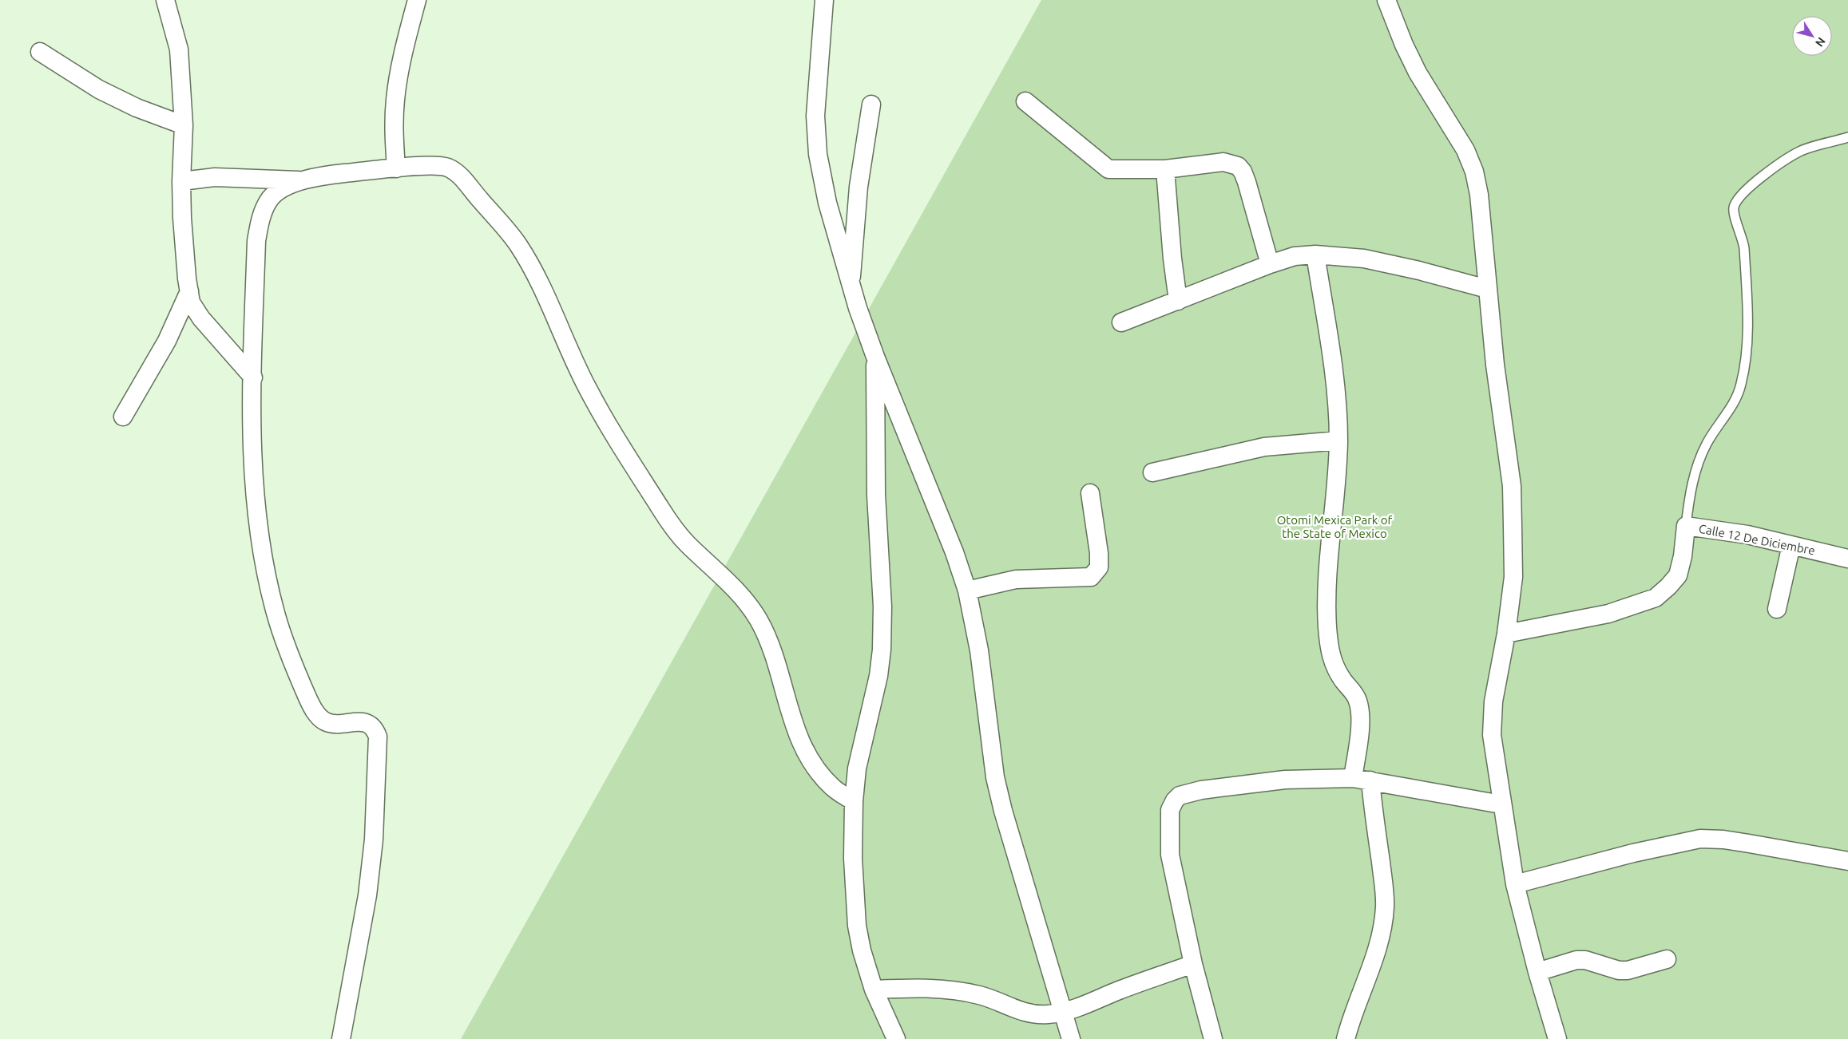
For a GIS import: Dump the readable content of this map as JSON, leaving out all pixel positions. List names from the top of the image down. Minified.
{"streets":{"street":["Calle 12 De Diciembre"]},"parks":["Otomi Mexica Park of the State of Mexico"],"north":"bottom right"}
